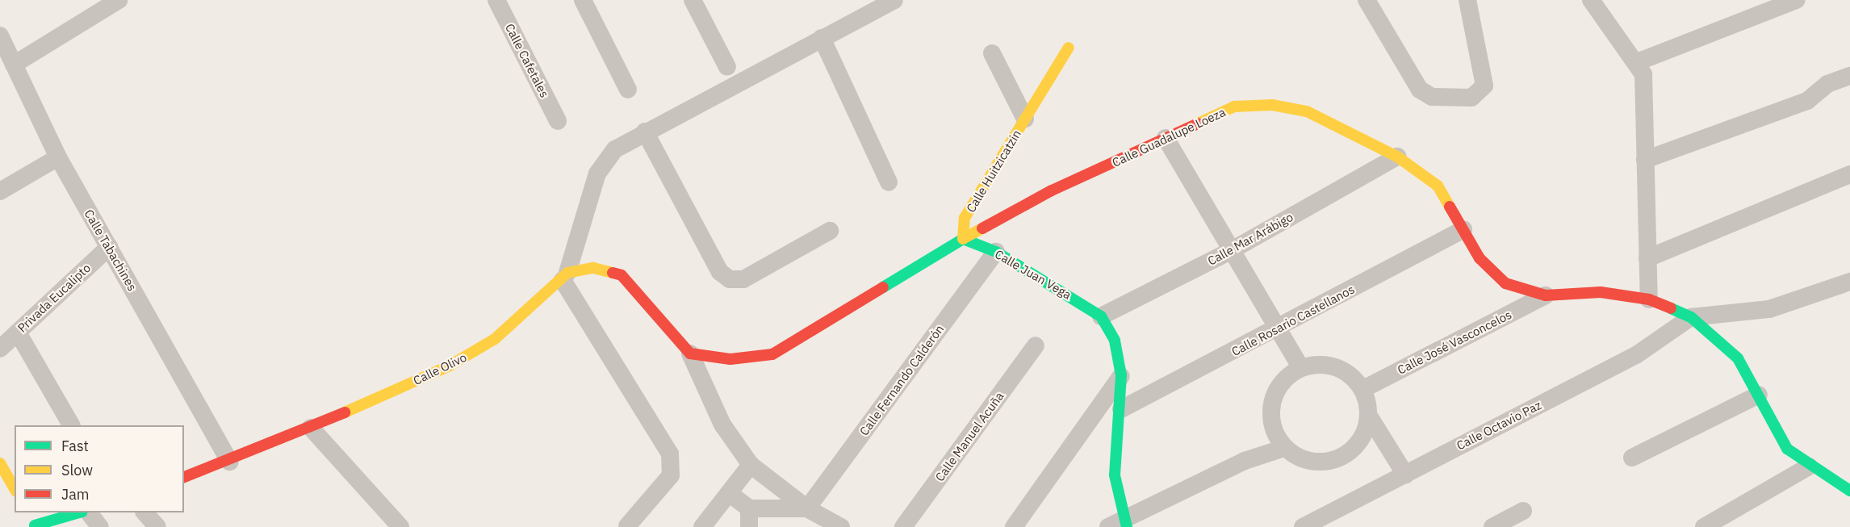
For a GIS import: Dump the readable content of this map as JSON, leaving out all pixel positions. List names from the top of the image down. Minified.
{"streets":{"street":["Calle Cafetales","Calle Guadalupe Loeza","Calle Huitzicatzin","Calle Mar Arábigo","Calle Tabachines","Calle Juan Vega","Privada Eucalipto","Calle Rosario Castellanos","Calle José Vasconcelos","Calle Olivo","Calle Fernando Calderón","Calle Octavio Paz","Calle Manuel Acuña"]},"crossings":[["Calle Guadalupe Loeza","Calle Huitzicatzin"],["Calle Guadalupe Loeza","Calle Mar Arábigo"],["Calle Guadalupe Loeza","Calle Juan Vega"],["Calle Guadalupe Loeza","Calle Rosario Castellanos"],["Calle Guadalupe Loeza","Calle José Vasconcelos"],["Calle Guadalupe Loeza","Calle Octavio Paz"],["Calle Huitzicatzin","Calle Juan Vega"],["Calle Mar Arábigo","Calle Juan Vega"],["Calle Tabachines","Privada Eucalipto"],["Calle Tabachines","Calle Olivo"],["Calle Juan Vega","Calle Rosario Castellanos"],["Calle Juan Vega","Calle Fernando Calderón"]],"legend":["Fast","Slow","Jam"]}
